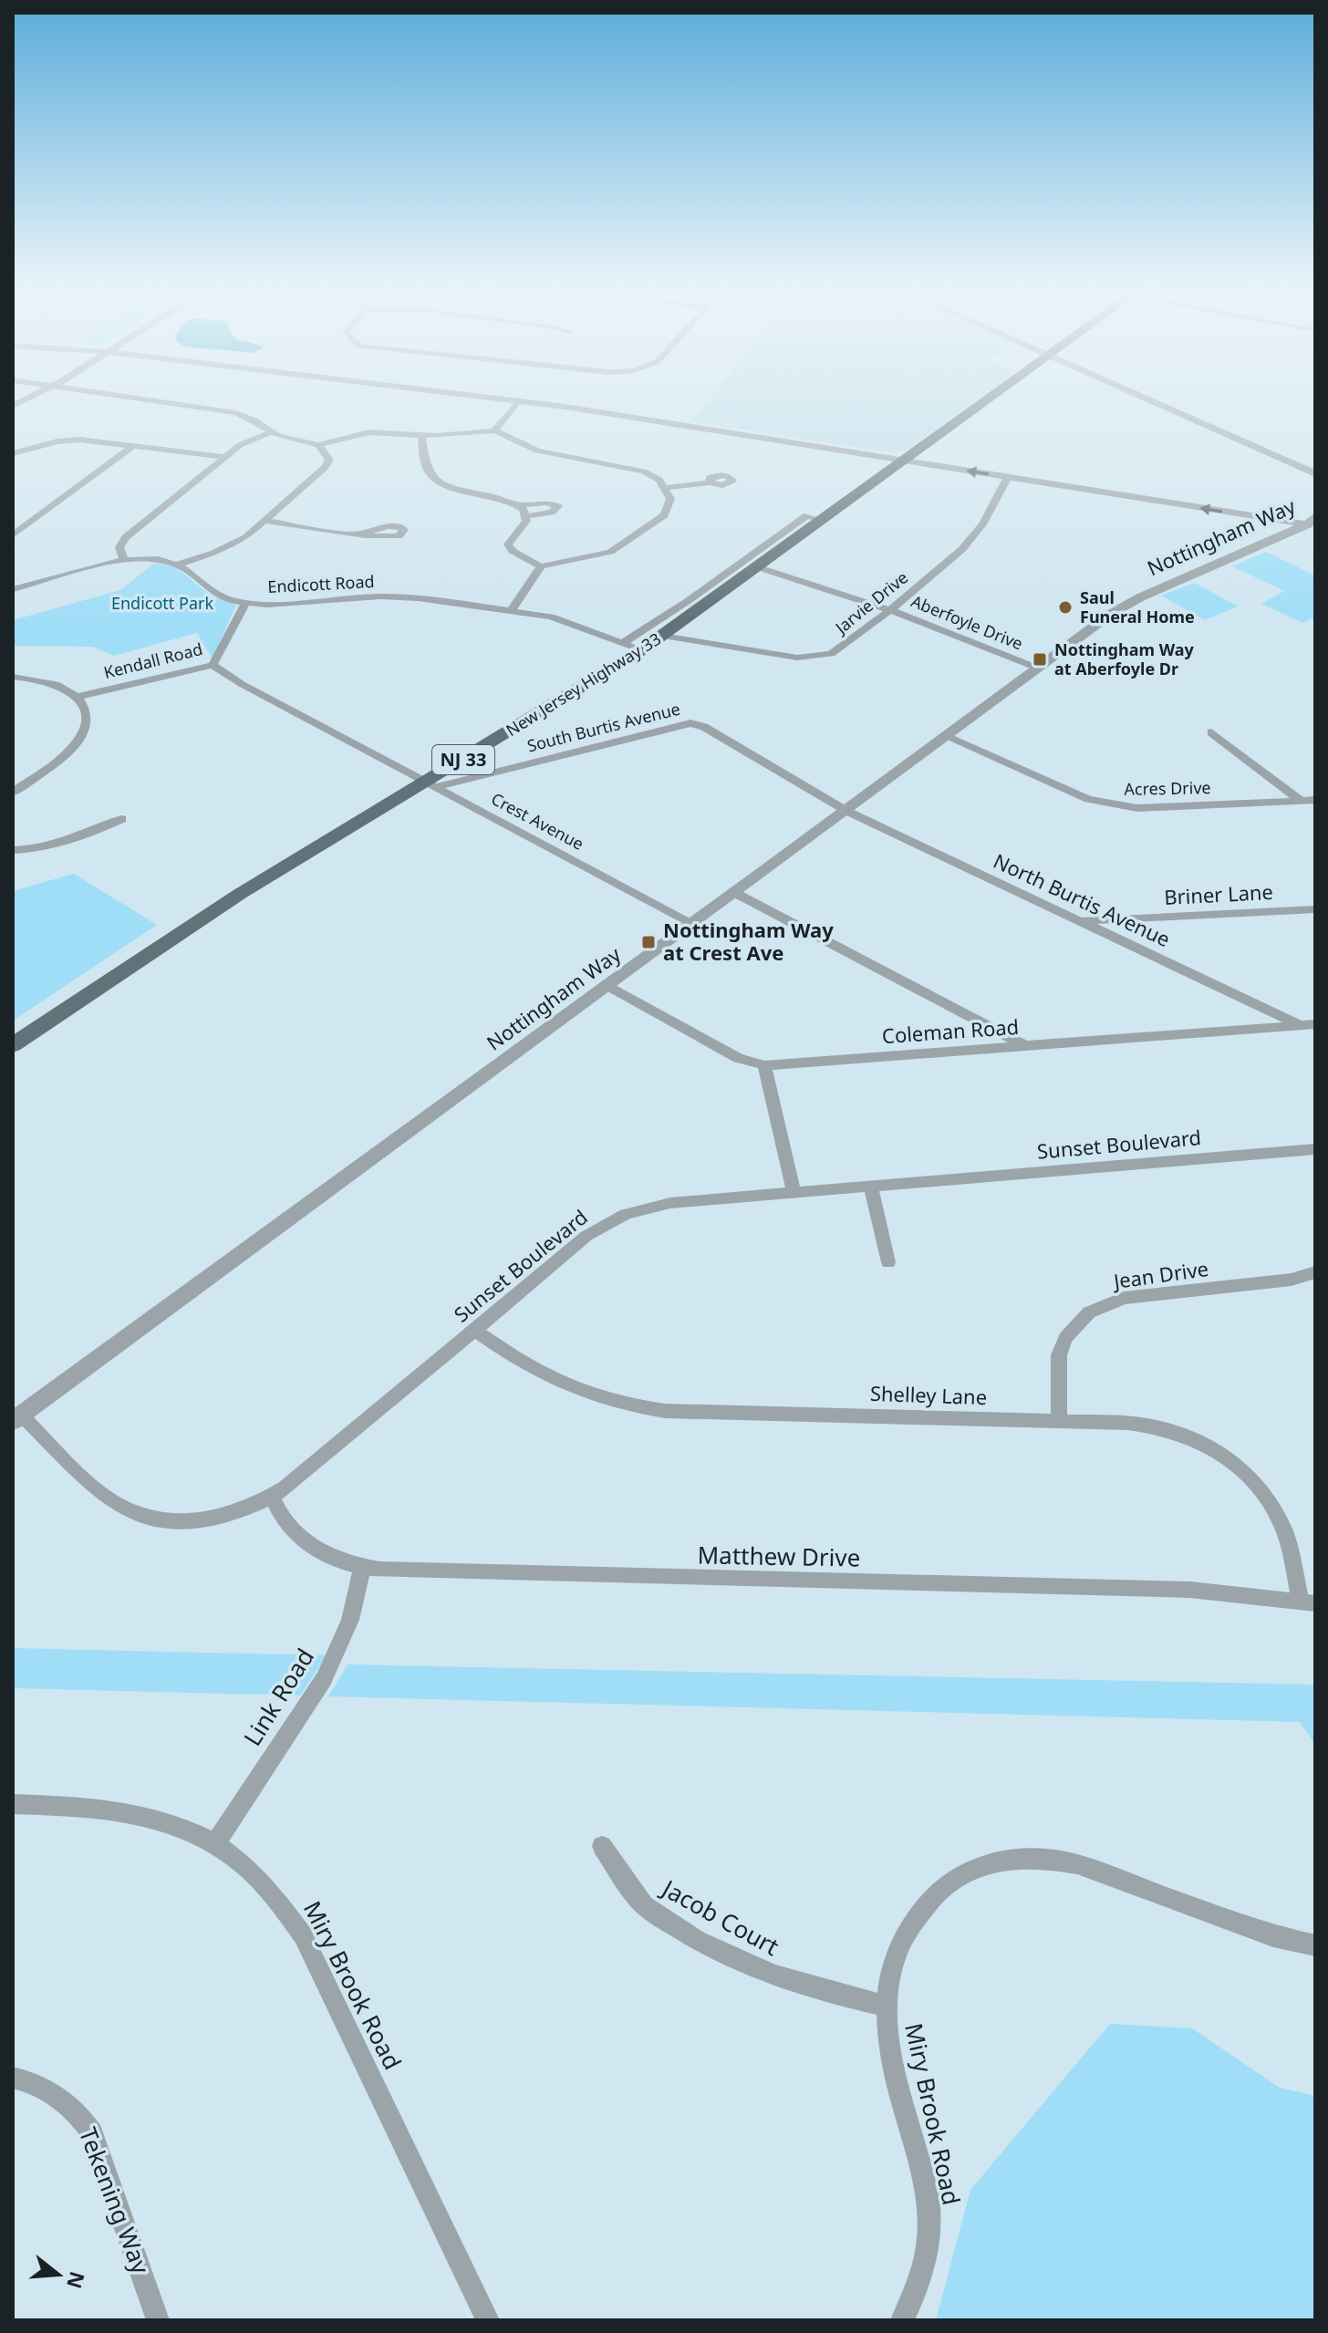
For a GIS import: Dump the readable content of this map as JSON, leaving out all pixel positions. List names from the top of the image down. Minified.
{"streets":{"main road":["New Jersey Highway 33","NJ 33"],"street":["Nottingham Way","Endicott Road","Jarvie Drive","Aberfoyle Drive","Kendall Road","South Burtis Avenue","Acres Drive","Crest Avenue","Briner Lane","North Burtis Avenue","Coleman Road","Sunset Boulevard","Jean Drive","Shelley Lane","Matthew Drive","Link Road","Jacob Court","Miry Brook Road","Tekening Way"]},"crossings":[["Nottingham Way","Aberfoyle Drive"],["Nottingham Way","South Burtis Avenue"],["Nottingham Way","Acres Drive"],["Nottingham Way","Crest Avenue"],["Nottingham Way","North Burtis Avenue"],["Nottingham Way","Coleman Road"],["Nottingham Way","Sunset Boulevard"],["Endicott Road","Kendall Road"],["Endicott Road","New Jersey Highway 33"],["Jarvie Drive","Aberfoyle Drive"],["Jarvie Drive","New Jersey Highway 33"],["Aberfoyle Drive","New Jersey Highway 33"],["Kendall Road","Crest Avenue"],["New Jersey Highway 33","South Burtis Avenue"],["New Jersey Highway 33","Crest Avenue"],["South Burtis Avenue","Crest Avenue"],["South Burtis Avenue","North Burtis Avenue"],["Briner Lane","North Burtis Avenue"],["North Burtis Avenue","Coleman Road"],["Sunset Boulevard","Shelley Lane"],["Sunset Boulevard","Matthew Drive"],["Jean Drive","Shelley Lane"],["Shelley Lane","Matthew Drive"],["Matthew Drive","Link Road"],["Link Road","Miry Brook Road"],["Jacob Court","Miry Brook Road"]],"parks":["Endicott Park"],"places":{"other":["Saul Funeral Home"],"transit":["Nottingham Way at Aberfoyle Dr","Nottingham Way at Crest Ave"]},"north":"right"}
